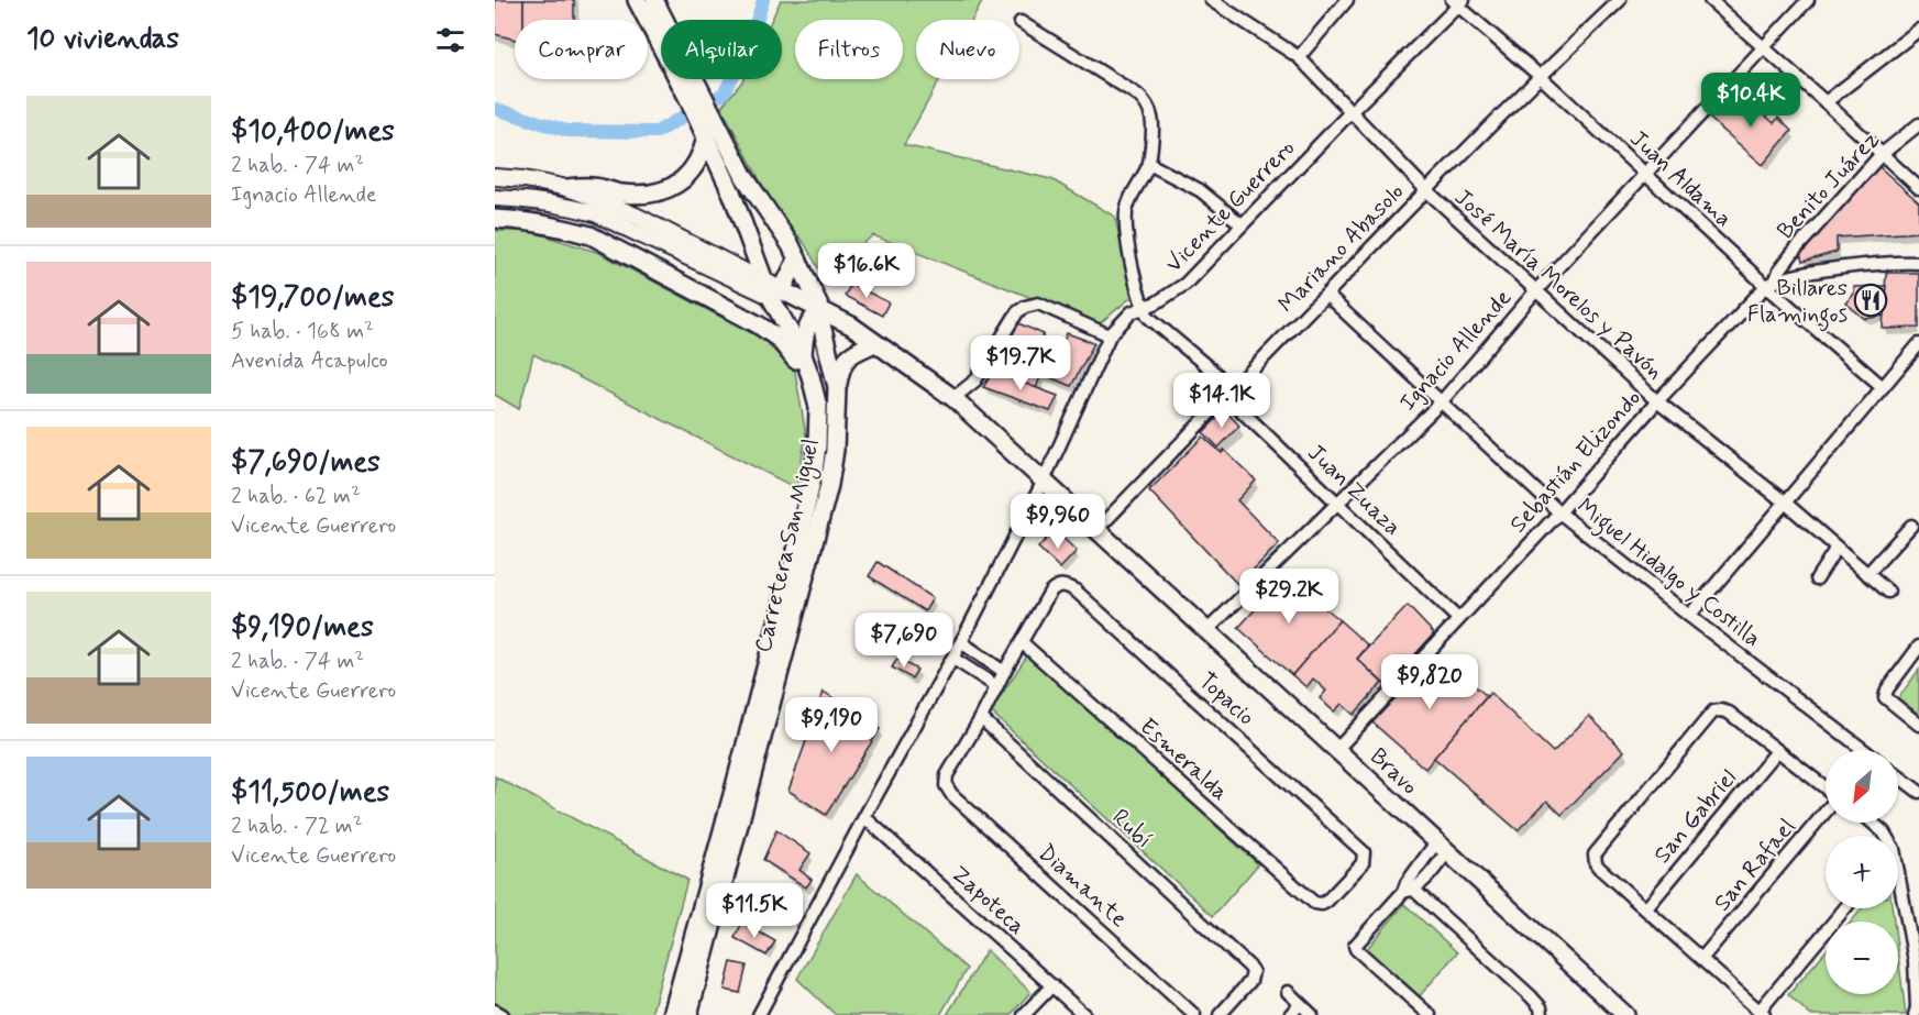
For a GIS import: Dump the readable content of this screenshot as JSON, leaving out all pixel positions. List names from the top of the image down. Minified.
{"streets":{"main road":["Carretera San Miguel","Bravo"],"street":["Juan Aldama","Benito Juárez","Vicente Guerrero","Mariano Abasolo","José María Morelos y Pavón","Ignacio Allende","Sebastián Elizondo","Juan Zuaza","Miguel Hidalgo y Costilla","Topacio","Esmeralda","San Gabriel","Rubí","San Rafael","Diamante","Zapoteca"]},"crossings":[["Juan Aldama","Benito Juárez"],["Juan Aldama","Vicente Guerrero"],["Juan Aldama","Mariano Abasolo"],["Juan Aldama","Ignacio Allende"],["Juan Aldama","Sebastián Elizondo"],["Benito Juárez","Sebastián Elizondo"],["Vicente Guerrero","José María Morelos y Pavón"],["Vicente Guerrero","Juan Zuaza"],["Vicente Guerrero","Bravo"],["Vicente Guerrero","Zapoteca"],["Mariano Abasolo","José María Morelos y Pavón"],["Mariano Abasolo","Juan Zuaza"],["Mariano Abasolo","Miguel Hidalgo y Costilla"],["Mariano Abasolo","Bravo"],["José María Morelos y Pavón","Ignacio Allende"],["José María Morelos y Pavón","Sebastián Elizondo"],["Ignacio Allende","Juan Zuaza"],["Ignacio Allende","Miguel Hidalgo y Costilla"],["Ignacio Allende","Bravo"],["Sebastián Elizondo","Juan Zuaza"],["Sebastián Elizondo","Miguel Hidalgo y Costilla"],["Sebastián Elizondo","Bravo"],["Topacio","Esmeralda"],["Rubí","Diamante"]],"places":{"restaurant":["Billares Flamingos"]},"north":"bottom left","page":{"heading":"10 viviendas","chip":["Comprar","Alquilar","Filtros","Nuevo"],"price":["$10.4K","$16.6K","$19.7K","$14.1K","$9,960","$29.2K","$7,690","$9,820","$9,190","$11.5K"],"list":[{"name":"$10,400/mes","note":"2 hab. · 74 m² · Ignacio Allende"},{"name":"$19,700/mes","note":"5 hab. · 168 m² · Avenida Acapulco"},{"name":"$7,690/mes","note":"2 hab. · 62 m² · Vicente Guerrero"},{"name":"$9,190/mes","note":"2 hab. · 74 m² · Vicente Guerrero"},{"name":"$11,500/mes","note":"2 hab. · 72 m² · Vicente Guerrero"}],"map_buttons":["+","−"]}}
